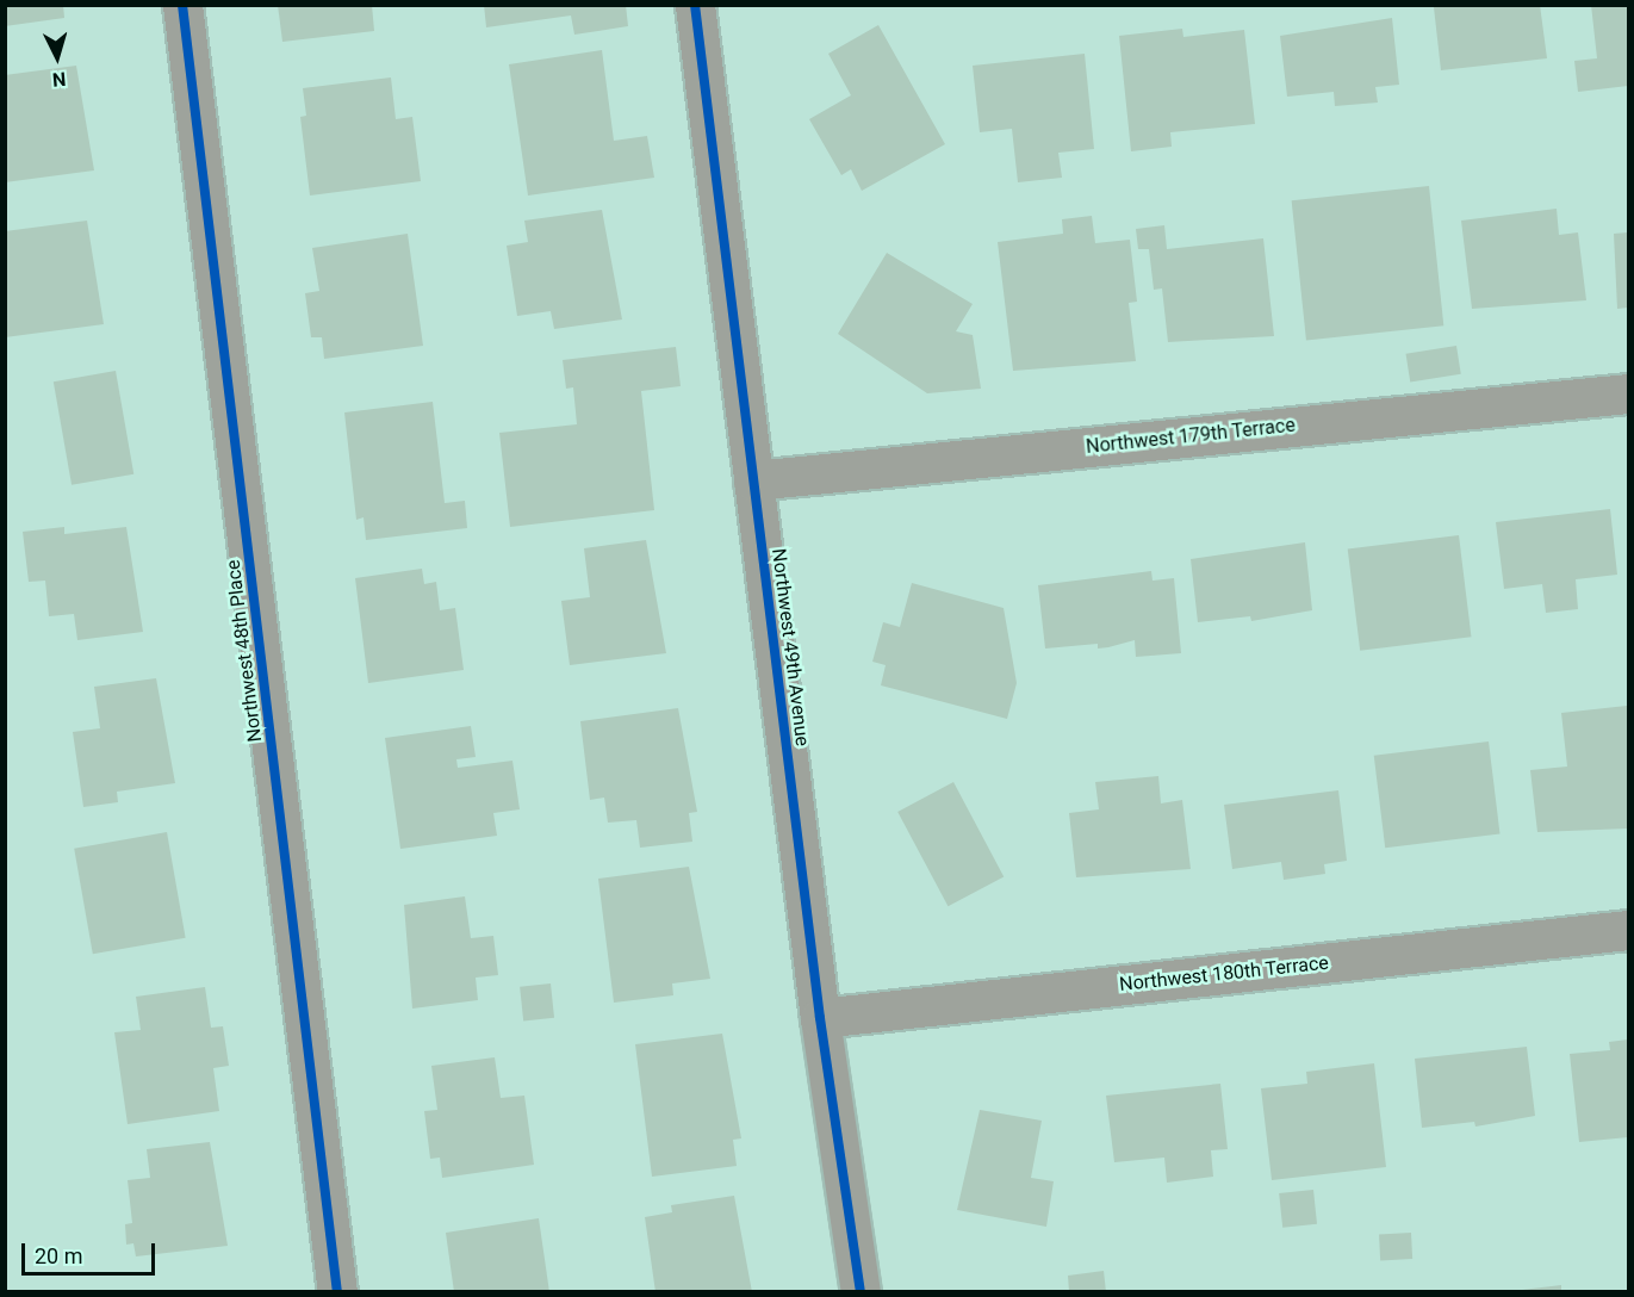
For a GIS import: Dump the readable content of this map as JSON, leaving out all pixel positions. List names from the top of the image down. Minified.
{"streets":{"street":["Northwest 179th Terrace","Northwest 49th Avenue","Northwest 48th Place","Northwest 180th Terrace"]},"crossings":[["Northwest 179th Terrace","Northwest 49th Avenue"],["Northwest 49th Avenue","Northwest 180th Terrace"]],"scale_bar":"20 m","north":"bottom"}
